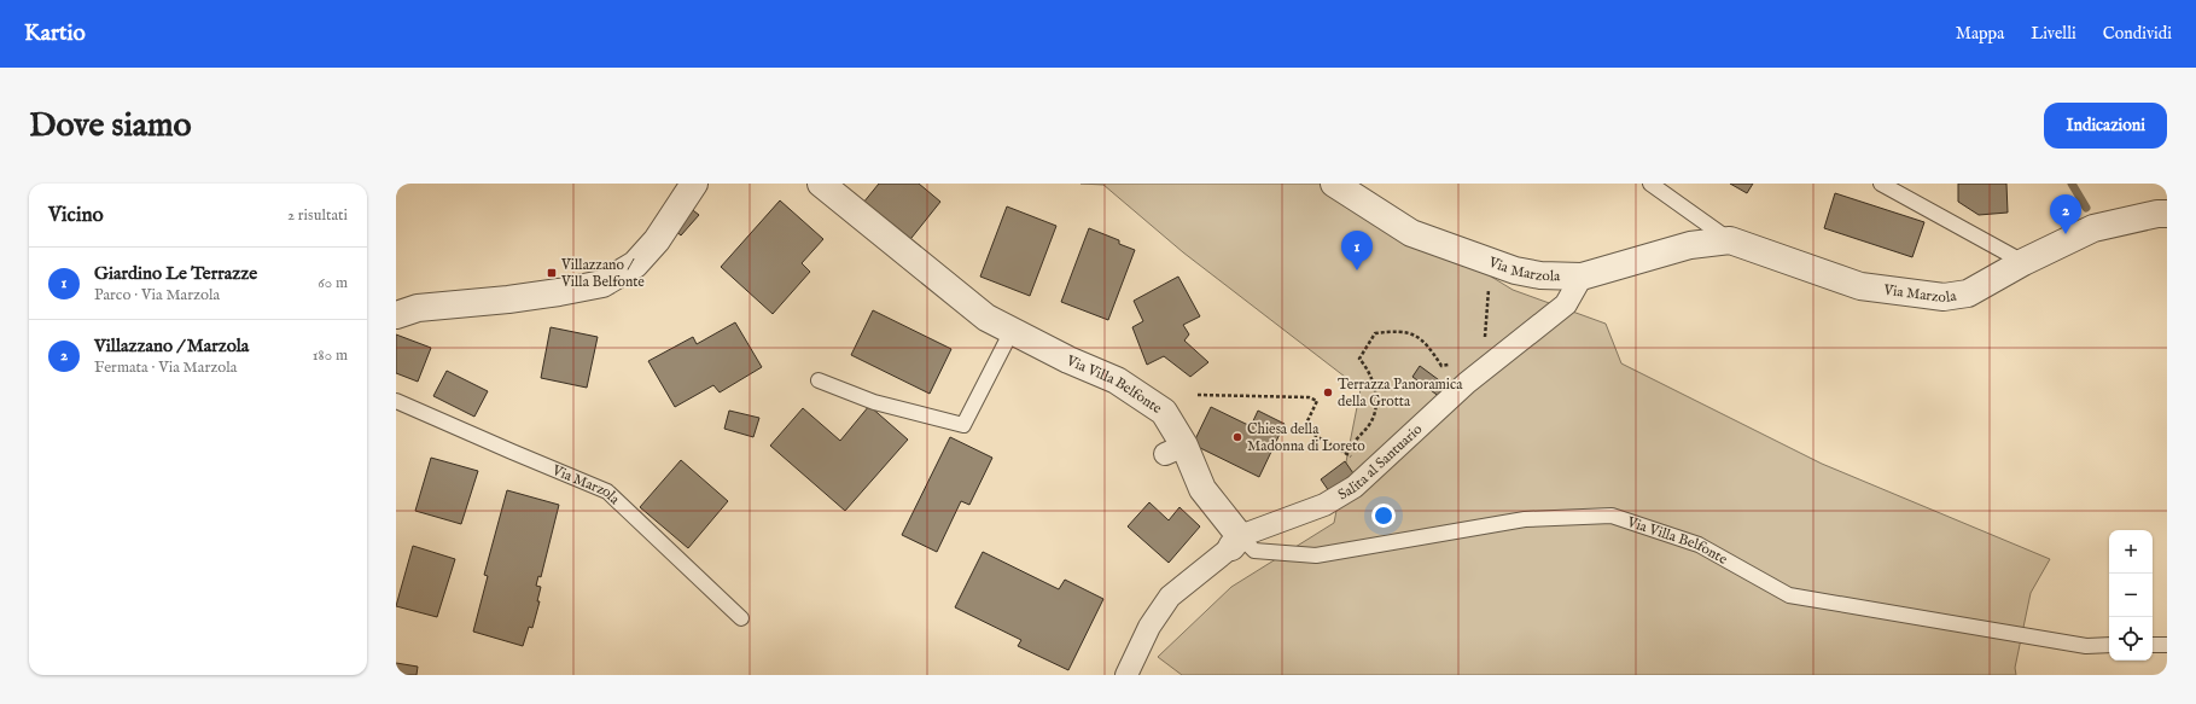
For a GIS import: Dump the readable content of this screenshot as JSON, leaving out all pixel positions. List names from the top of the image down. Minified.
{"streets":{"street":["Via Marzola","Via Villa Belfonte","Salita al Santuario"]},"crossings":[["Via Marzola","Salita al Santuario"],["Via Villa Belfonte","Salita al Santuario"]],"places":{"transit":["Villazzano / Villa Belfonte"],"other":["Terrazza Panoramica della Grotta","Chiesa della Madonna di Loreto"]},"page":{"header":"Kartio","nav":["Mappa","Livelli","Condividi"],"buttons":"Indicazioni","title":"Dove siamo","heading":["Vicino","2 risultati"],"pins":["2","1"],"list":[{"mark":"1","name":"Giardino Le Terrazze","note":"Parco · Via Marzola","value":"60 m"},{"mark":"2","name":"Villazzano / Marzola","note":"Fermata · Via Marzola","value":"180 m"}],"map_buttons":["+","−"]}}
